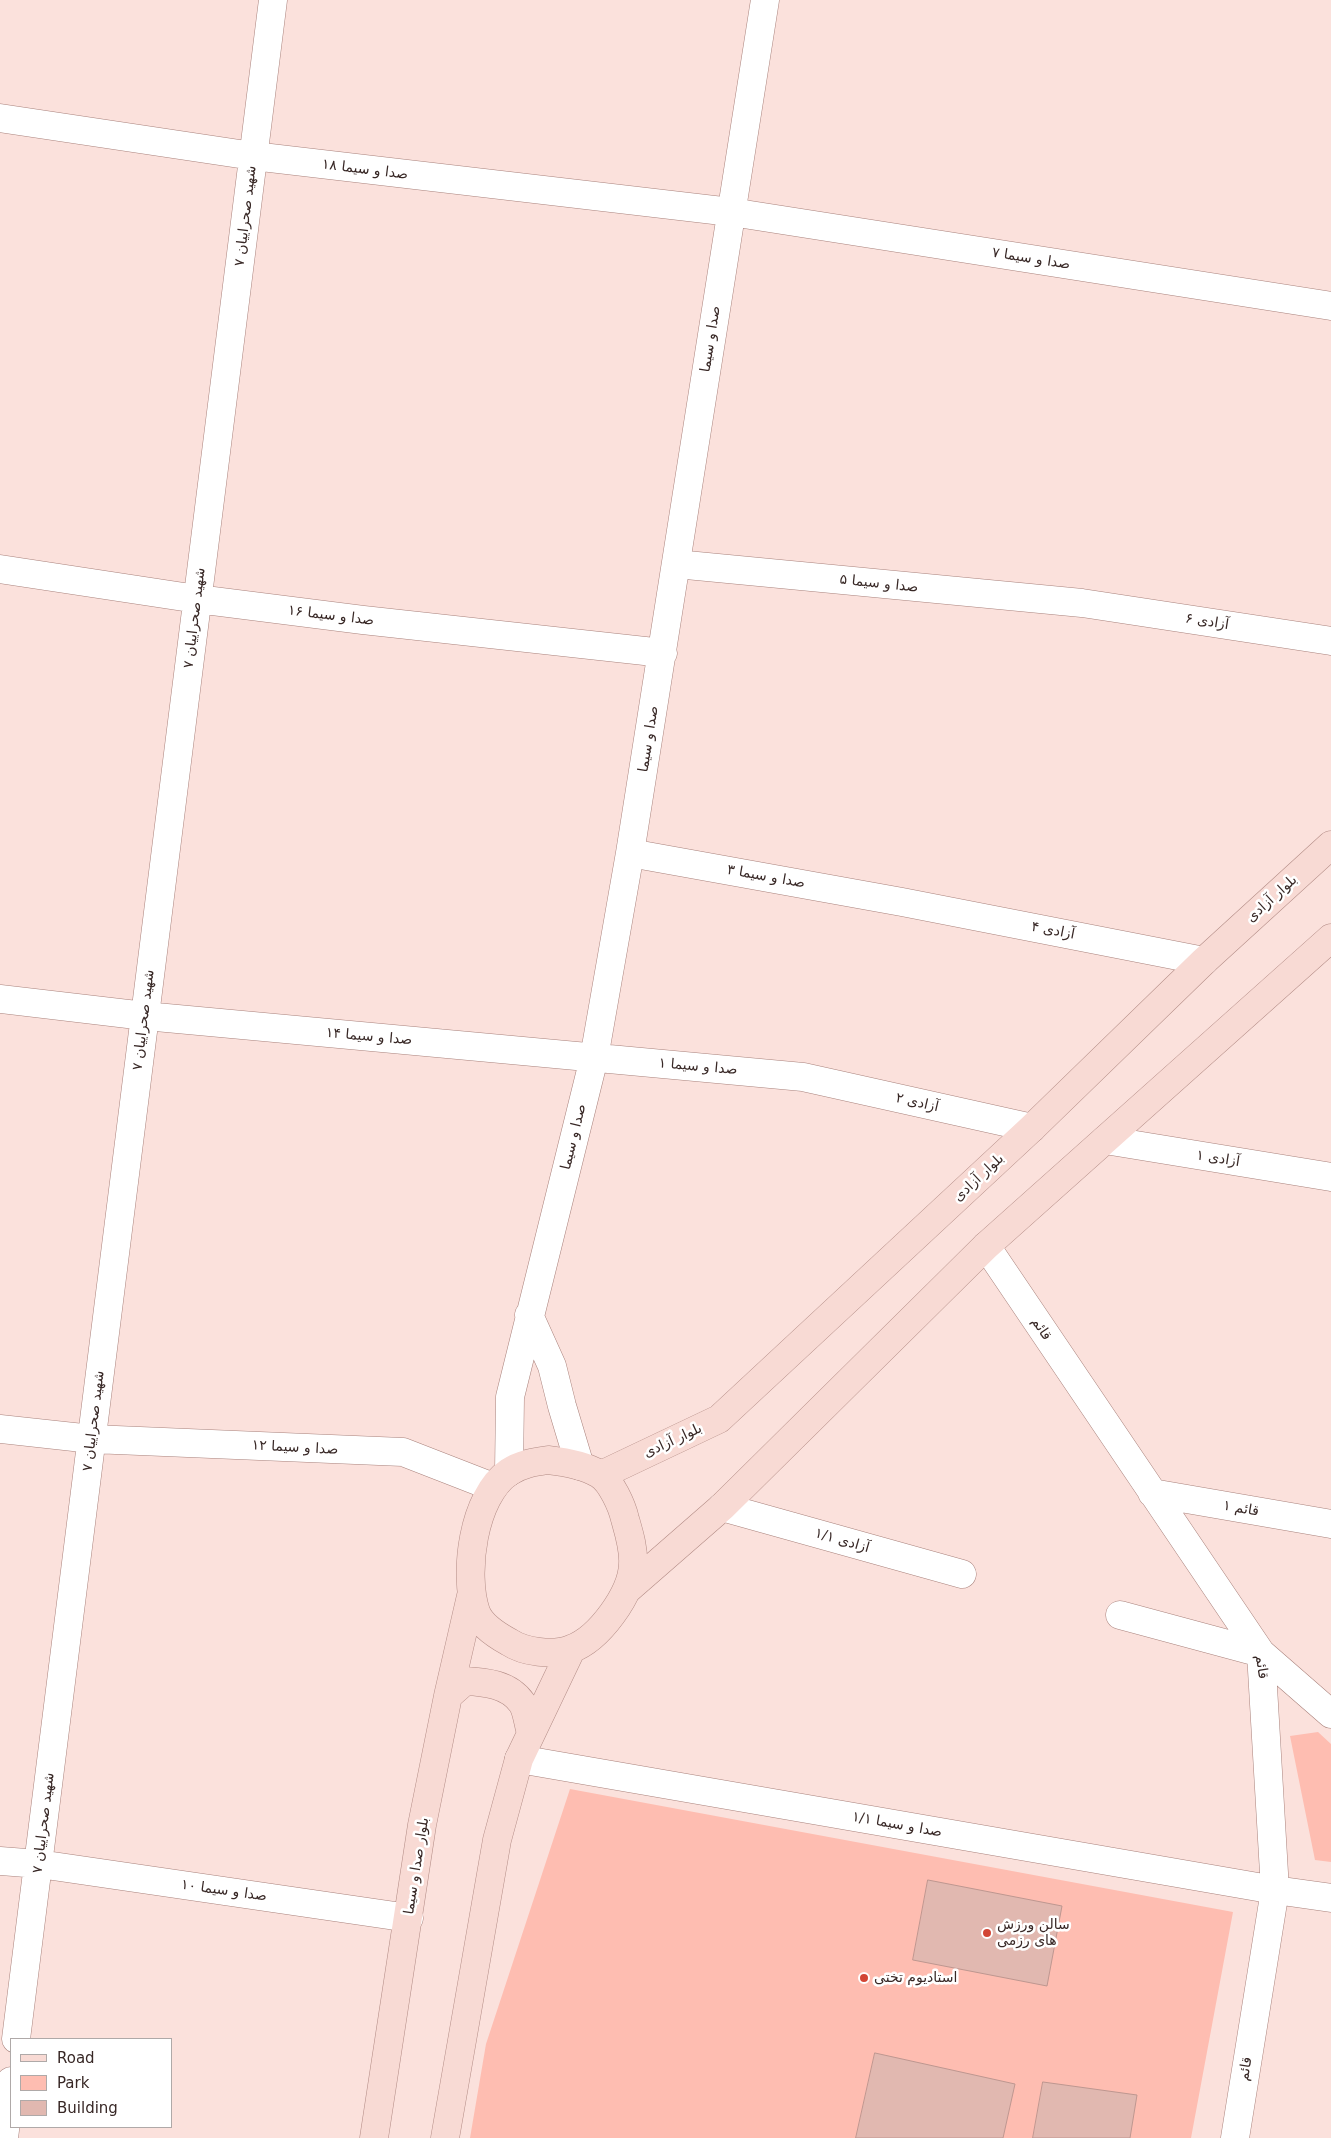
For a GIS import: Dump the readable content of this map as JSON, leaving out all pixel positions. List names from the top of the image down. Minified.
{"streets":{"main road":["بلوار آزادی","بلوار صدا و سیما"],"street":["صدا و سیما ۱۸","شهید صحراییان ۷","صدا و سیما ۷","صدا و سیما","صدا و سیما ۵","صدا و سیما ۱۶","آزادی ۶","صدا و سیما ۳","آزادی ۴","صدا و سیما ۱۴","صدا و سیما ۱","آزادی ۲","آزادی ۱","قائم","صدا و سیما ۱۲","قائم ۱","آزادی ۱/۱","صدا و سیما ۱/۱","صدا و سیما ۱۰"]},"crossings":[["صدا و سیما ۱۸","شهید صحراییان ۷"],["صدا و سیما ۱۸","صدا و سیما ۷"],["صدا و سیما ۱۸","صدا و سیما"],["شهید صحراییان ۷","صدا و سیما ۱۶"],["شهید صحراییان ۷","صدا و سیما ۱۴"],["شهید صحراییان ۷","صدا و سیما ۱۲"],["شهید صحراییان ۷","صدا و سیما ۱۰"],["صدا و سیما ۷","صدا و سیما"],["صدا و سیما","صدا و سیما ۵"],["صدا و سیما","صدا و سیما ۱۶"],["صدا و سیما","صدا و سیما ۳"],["صدا و سیما","صدا و سیما ۱۴"],["صدا و سیما","صدا و سیما ۱"],["صدا و سیما","صدا و سیما ۱۲"],["صدا و سیما ۵","آزادی ۶"],["صدا و سیما ۳","آزادی ۴"],["بلوار آزادی","آزادی ۴"],["بلوار آزادی","آزادی ۲"],["صدا و سیما ۱۴","صدا و سیما ۱"],["صدا و سیما ۱","آزادی ۲"],["قائم","قائم ۱"],["قائم","صدا و سیما ۱/۱"],["بلوار صدا و سیما","صدا و سیما ۱۰"]],"places":["سالن ورزش های رزمی","استادیوم تختی"],"legend":["Road","Park","Building"]}
